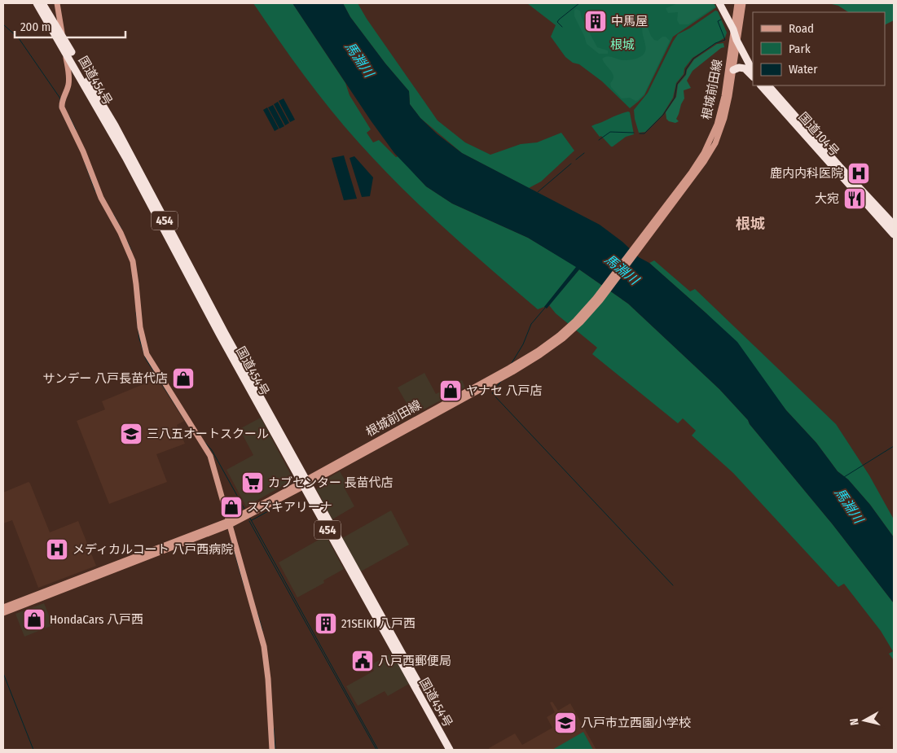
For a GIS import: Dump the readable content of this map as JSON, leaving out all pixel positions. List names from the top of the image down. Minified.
{"streets":{"highway":["国道454号","国道104号","454"],"street":["根城前田線"]},"crossings":[["国道454号","根城前田線"]],"districts":["根城"],"water":["馬淵川"],"parks":["根城"],"places":{"building":["中馬屋","21SEIKI 八戸西"],"hospital":["鹿内内科医院","メディカルコート 八戸西病院"],"restaurant":["大宛"],"shop":["サンデー 八戸長苗代店","ヤナセ 八戸店","スズキアリーナ","HondaCars 八戸西"],"school or university":["三八五オートスクール","八戸市立西園小学校"],"supermarket":["カブセンター 長苗代店"],"public building":["八戸西郵便局"]},"legend":["Road","Park","Water"],"scale_bar":"200 m","north":"left"}
